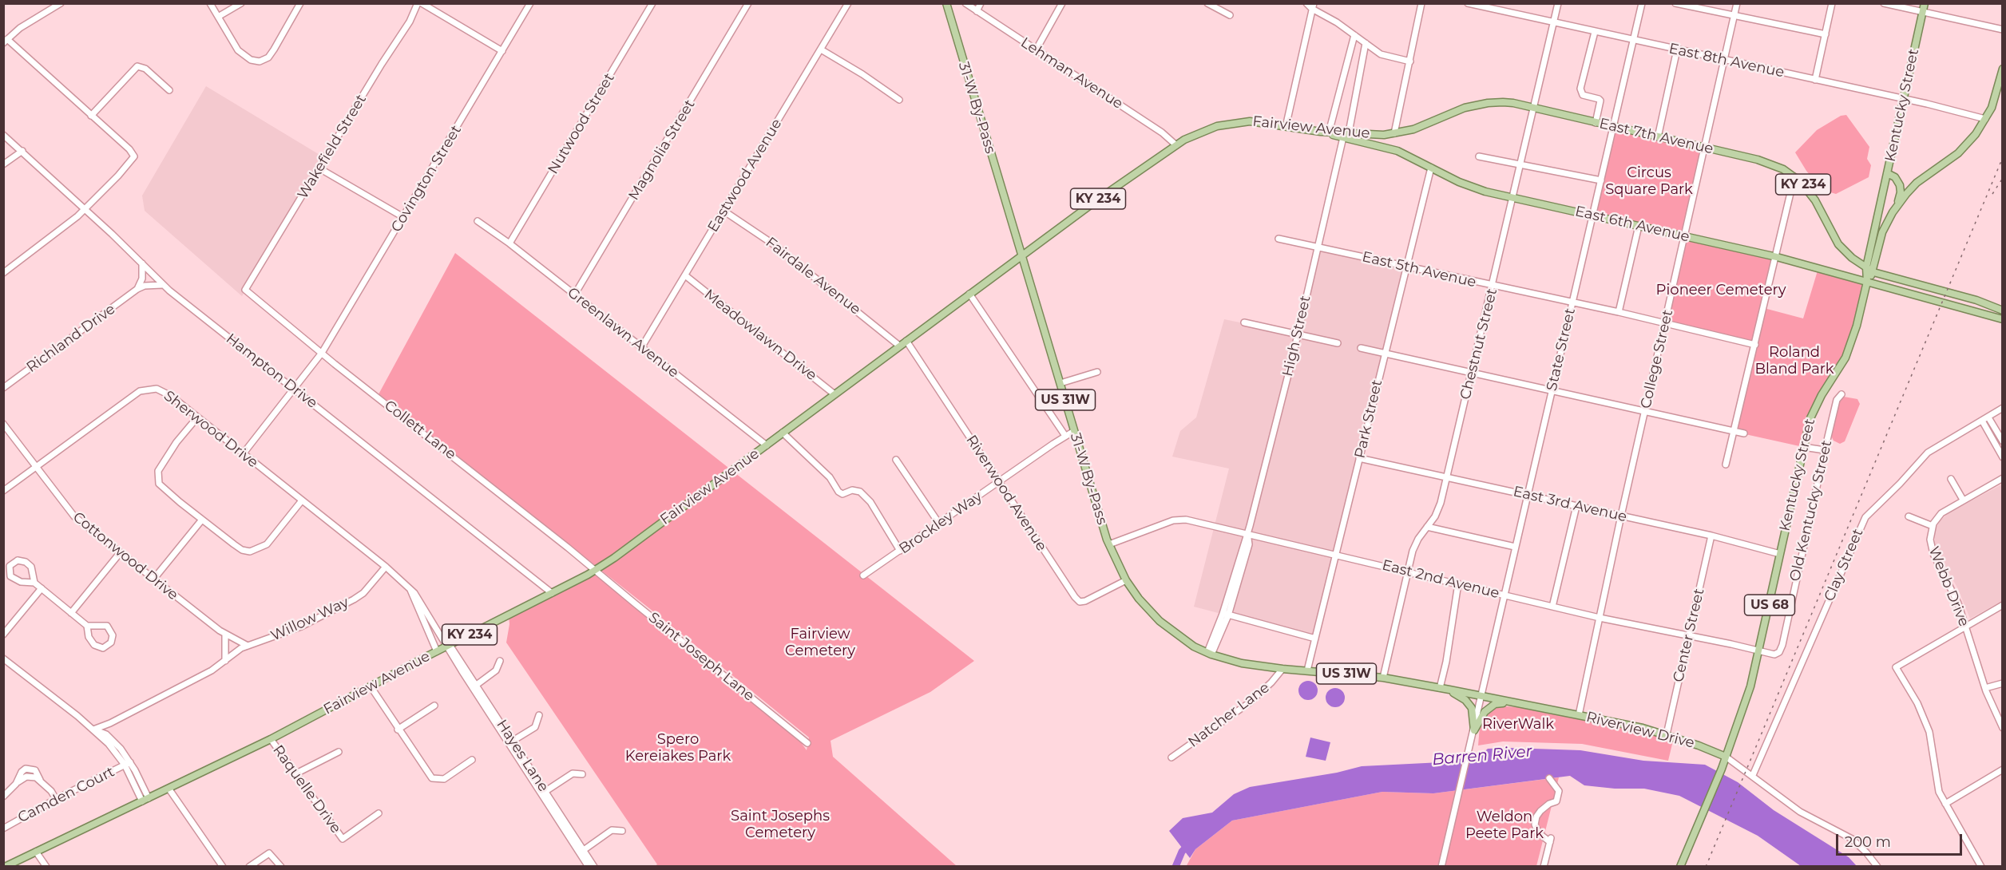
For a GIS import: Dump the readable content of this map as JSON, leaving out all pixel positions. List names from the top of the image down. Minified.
{"streets":{"main road":["Kentucky Street","31-W By-Pass","Fairview Avenue","East 7th Avenue","KY 234","East 6th Avenue","US 31W","US 68","Riverview Drive"],"street":["East 8th Avenue","Lehman Avenue","Nutwood Street","Wakefield Street","Magnolia Street","Eastwood Avenue","Covington Street","East 5th Avenue","Fairdale Avenue","Greenlawn Avenue","Meadowlawn Drive","High Street","Richland Drive","Chestnut Street","State Street","College Street","Hampton Drive","Park Street","Sherwood Drive","Collett Lane","Riverwood Avenue","East 3rd Avenue","Old Kentucky Street","Brockley Way","Cottonwood Drive","Clay Street","East 2nd Avenue","Webb Drive","Willow Way","Center Street","Saint Joseph Lane","Natcher Lane","Hayes Lane","Raquelle Drive","Camden Court"]},"crossings":[["East 8th Avenue","Kentucky Street"],["East 8th Avenue","Chestnut Street"],["East 8th Avenue","State Street"],["East 8th Avenue","College Street"],["Lehman Avenue","Fairview Avenue"],["Kentucky Street","East 7th Avenue"],["Kentucky Street","East 6th Avenue"],["Kentucky Street","East 3rd Avenue"],["Kentucky Street","East 2nd Avenue"],["Kentucky Street","Riverview Drive"],["31-W By-Pass","Fairview Avenue"],["31-W By-Pass","High Street"],["31-W By-Pass","Chestnut Street"],["31-W By-Pass","State Street"],["31-W By-Pass","Park Street"],["31-W By-Pass","Riverwood Avenue"],["31-W By-Pass","Brockley Way"],["31-W By-Pass","East 2nd Avenue"],["31-W By-Pass","Natcher Lane"],["31-W By-Pass","Riverview Drive"],["Nutwood Street","Greenlawn Avenue"],["Fairview Avenue","East 7th Avenue"],["Fairview Avenue","East 6th Avenue"],["Fairview Avenue","Fairdale Avenue"],["Fairview Avenue","Greenlawn Avenue"],["Fairview Avenue","Meadowlawn Drive"],["Fairview Avenue","High Street"],["Fairview Avenue","Hampton Drive"],["Fairview Avenue","Sherwood Drive"],["Fairview Avenue","Collett Lane"],["Fairview Avenue","Riverwood Avenue"],["Fairview Avenue","Saint Joseph Lane"],["Fairview Avenue","Hayes Lane"],["Fairview Avenue","Raquelle Drive"],["East 7th Avenue","Chestnut Street"],["East 7th Avenue","State Street"],["East 7th Avenue","College Street"],["Wakefield Street","Collett Lane"],["Magnolia Street","Greenlawn Avenue"],["Eastwood Avenue","Fairdale Avenue"],["Eastwood Avenue","Greenlawn Avenue"],["Eastwood Avenue","Meadowlawn Drive"],["Covington Street","Hampton Drive"],["Covington Street","Sherwood Drive"],["Covington Street","Collett Lane"],["East 6th Avenue","High Street"],["East 6th Avenue","Chestnut Street"],["East 6th Avenue","State Street"],["East 6th Avenue","College Street"],["East 6th Avenue","Park Street"],["East 5th Avenue","High Street"],["East 5th Avenue","Chestnut Street"],["East 5th Avenue","State Street"],["East 5th Avenue","College Street"],["East 5th Avenue","Park Street"],["High Street","East 2nd Avenue"],["Richland Drive","Hampton Drive"],["Chestnut Street","East 3rd Avenue"],["Chestnut Street","East 2nd Avenue"],["State Street","East 3rd Avenue"],["State Street","East 2nd Avenue"],["State Street","Riverview Drive"],["College Street","East 3rd Avenue"],["College Street","East 2nd Avenue"],["College Street","Riverview Drive"],["Park Street","East 3rd Avenue"],["Park Street","East 2nd Avenue"],["Sherwood Drive","Cottonwood Drive"],["Sherwood Drive","Willow Way"],["Sherwood Drive","Hayes Lane"],["Collett Lane","Saint Joseph Lane"],["Riverwood Avenue","Brockley Way"],["East 3rd Avenue","Center Street"],["Old Kentucky Street","East 2nd Avenue"],["Cottonwood Drive","Willow Way"],["Clay Street","Riverview Drive"],["East 2nd Avenue","Center Street"],["Center Street","Riverview Drive"]],"water":["Barren River"],"parks":["Circus Square Park","Pioneer Cemetery","Roland Bland Park","Fairview Cemetery","RiverWalk","Spero Kereiakes Park","Saint Josephs Cemetery","Weldon Peete Park"],"scale_bar":"200 m"}
